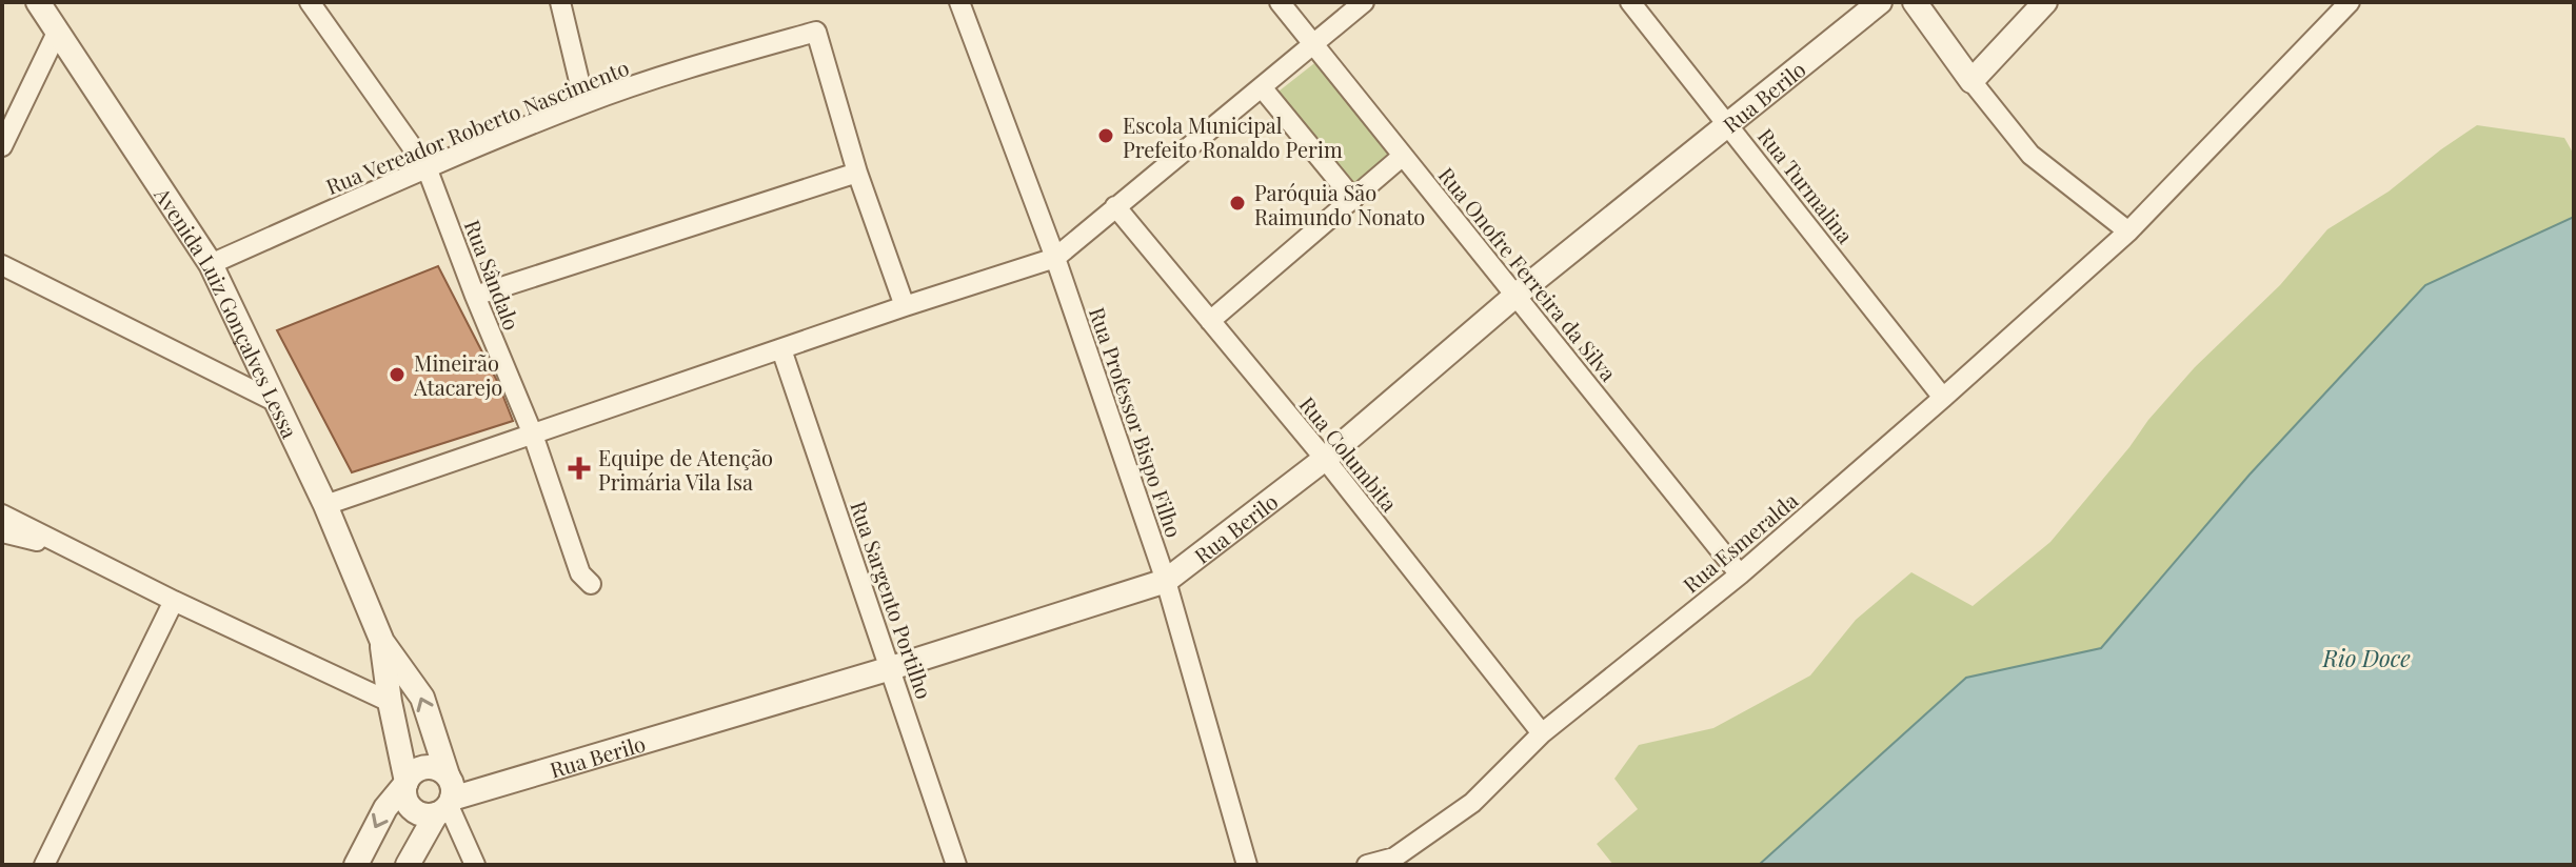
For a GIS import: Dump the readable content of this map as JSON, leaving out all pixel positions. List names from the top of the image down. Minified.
{"streets":{"street":["Rua Berilo","Rua Vereador Roberto Nascimento","Rua Turmalina","Rua Onofre Ferreira da Silva","Rua Sândalo","Avenida Luiz Gonçalves Lessa","Rua Professor Bispo Filho","Rua Columbita","Rua Esmeralda","Rua Sargento Portilho"]},"crossings":[["Rua Berilo","Rua Turmalina"],["Rua Berilo","Rua Onofre Ferreira da Silva"],["Rua Berilo","Avenida Luiz Gonçalves Lessa"],["Rua Berilo","Rua Professor Bispo Filho"],["Rua Berilo","Rua Columbita"],["Rua Berilo","Rua Sargento Portilho"],["Rua Vereador Roberto Nascimento","Rua Sândalo"],["Rua Vereador Roberto Nascimento","Avenida Luiz Gonçalves Lessa"],["Rua Turmalina","Rua Esmeralda"],["Rua Onofre Ferreira da Silva","Rua Esmeralda"],["Rua Columbita","Rua Esmeralda"]],"water":["Rio Doce"],"places":{"other":["Escola Municipal Prefeito Ronaldo Perim","Paróquia São Raimundo Nonato","Mineirão Atacarejo"],"health":["Equipe de Atenção Primária Vila Isa"]}}
